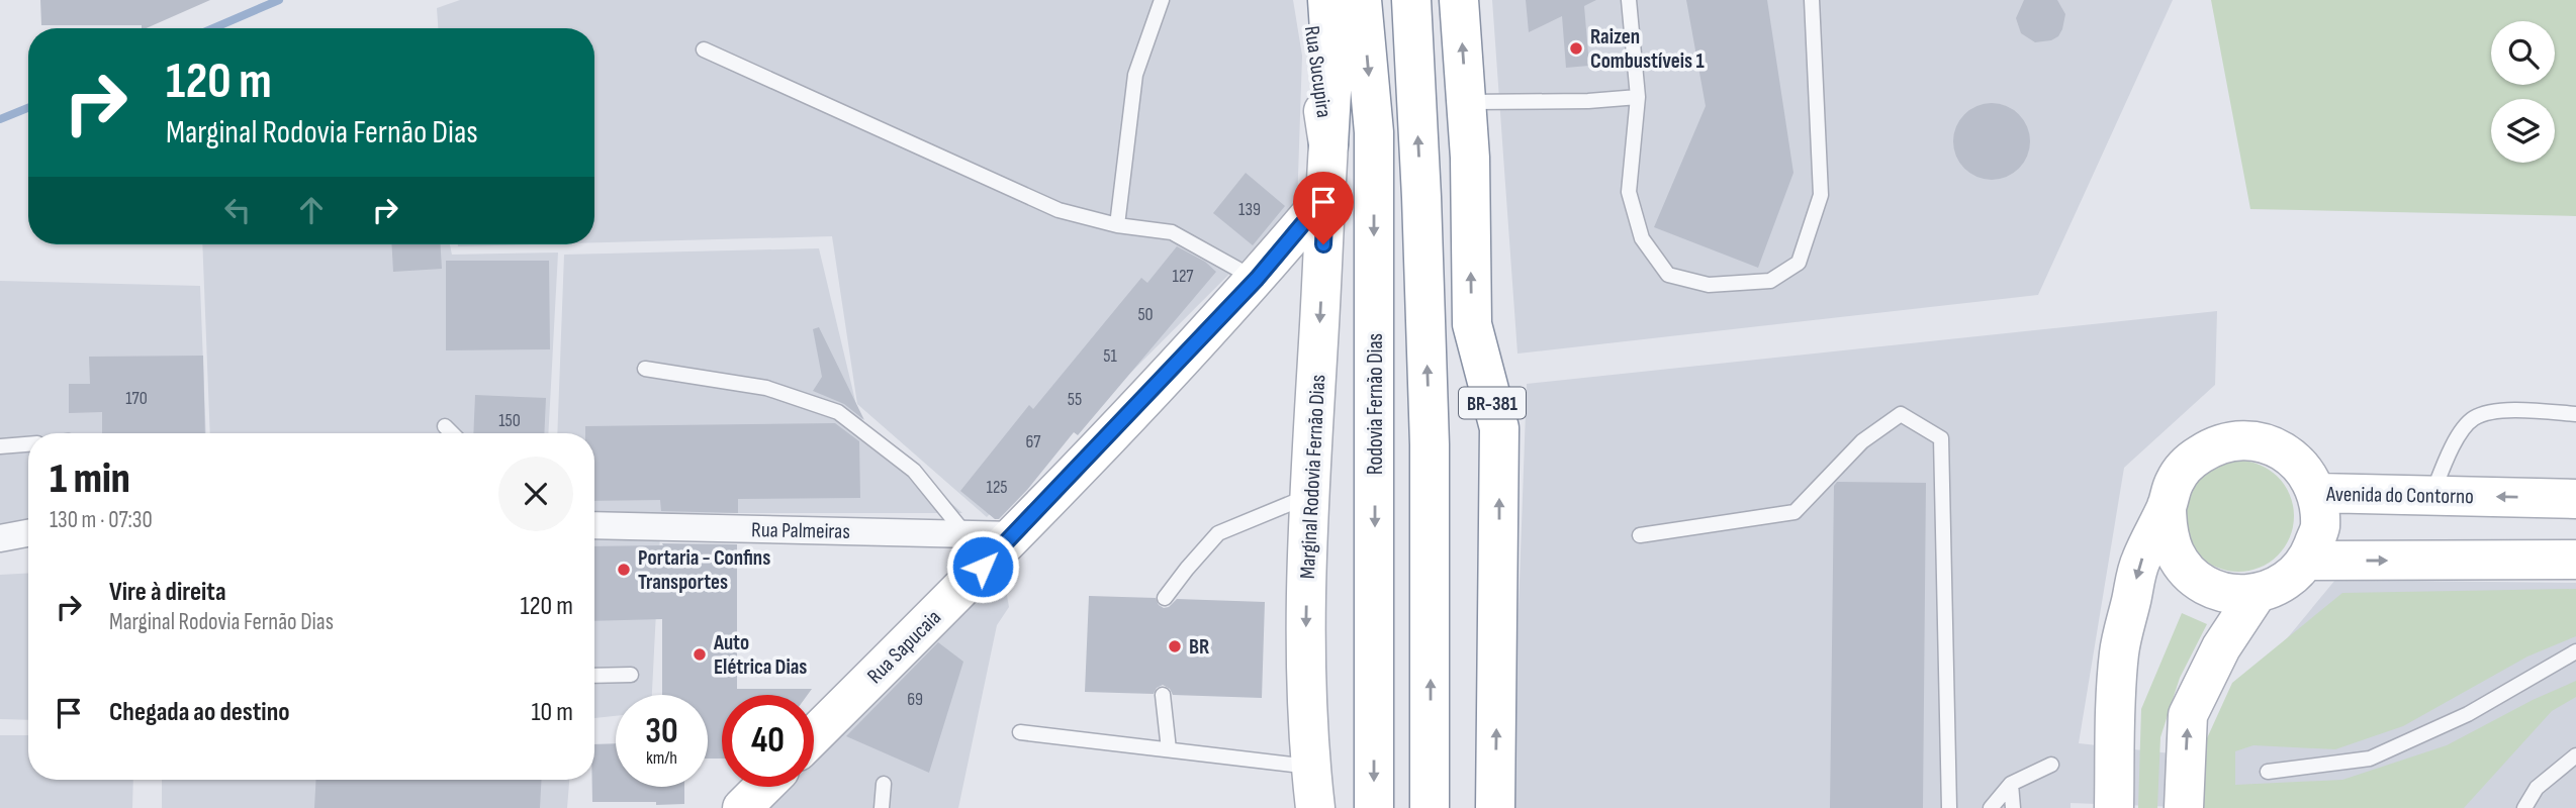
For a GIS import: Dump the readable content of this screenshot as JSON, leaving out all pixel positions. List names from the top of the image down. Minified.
{"streets":{"main road":["Rua Sucupira","BR-381","Rodovia Fernão Dias","Marginal Rodovia Fernão Dias","Avenida do Contorno","Rua Sapucaia"],"street":["Rua Palmeiras"]},"crossings":[["Rua Sucupira","Marginal Rodovia Fernão Dias"],["Marginal Rodovia Fernão Dias","Rua Sapucaia"],["Rua Palmeiras","Rua Sapucaia"]],"places":["Raizen Combustíveis 1","Portaria - Confins Transportes","BR","Auto Elétrica Dias"],"house_numbers":["139","127","50","51","170","55","150","67","125","69"],"page":{"turn":["120 m","Marginal Rodovia Fernão Dias"],"heading":["1 min","130 m · 07:30"],"list":[{"name":"Vire à direita","note":"Marginal Rodovia Fernão Dias","value":"120 m"},{"name":"Chegada ao destino","value":"10 m"}],"speed":"30 km/h","limit":"40"}}
